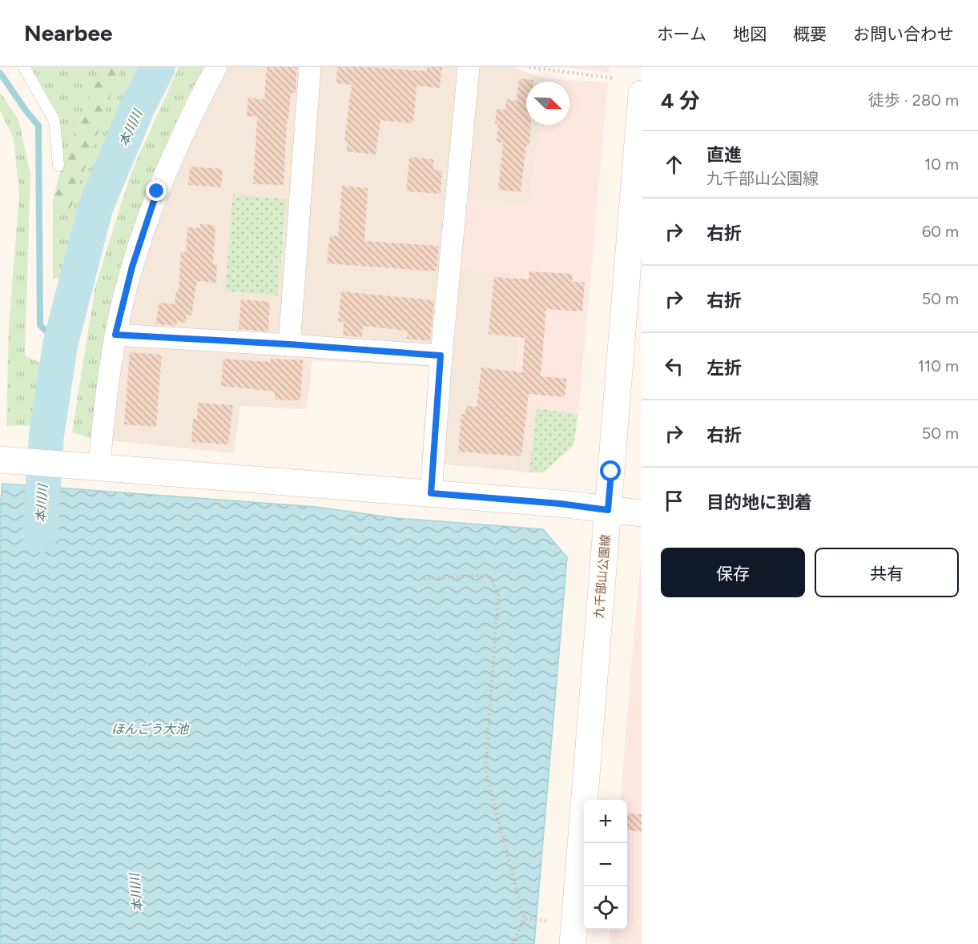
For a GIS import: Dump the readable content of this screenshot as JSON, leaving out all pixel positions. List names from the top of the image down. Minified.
{"streets":{"main road":["九千部山公園線"]},"water":["本川川","ほんごう大池"],"north":"bottom right","page":{"header":"Nearbee","nav":["ホーム","地図","概要","お問い合わせ"],"heading":["4 分","徒歩 · 280 m"],"list":[["直進","九千部山公園線","10 m"],["右折","60 m"],["右折","50 m"],["左折","110 m"],["右折","50 m"],"目的地に到着"],"buttons":["保存","共有"],"map_buttons":["+","−"]}}
